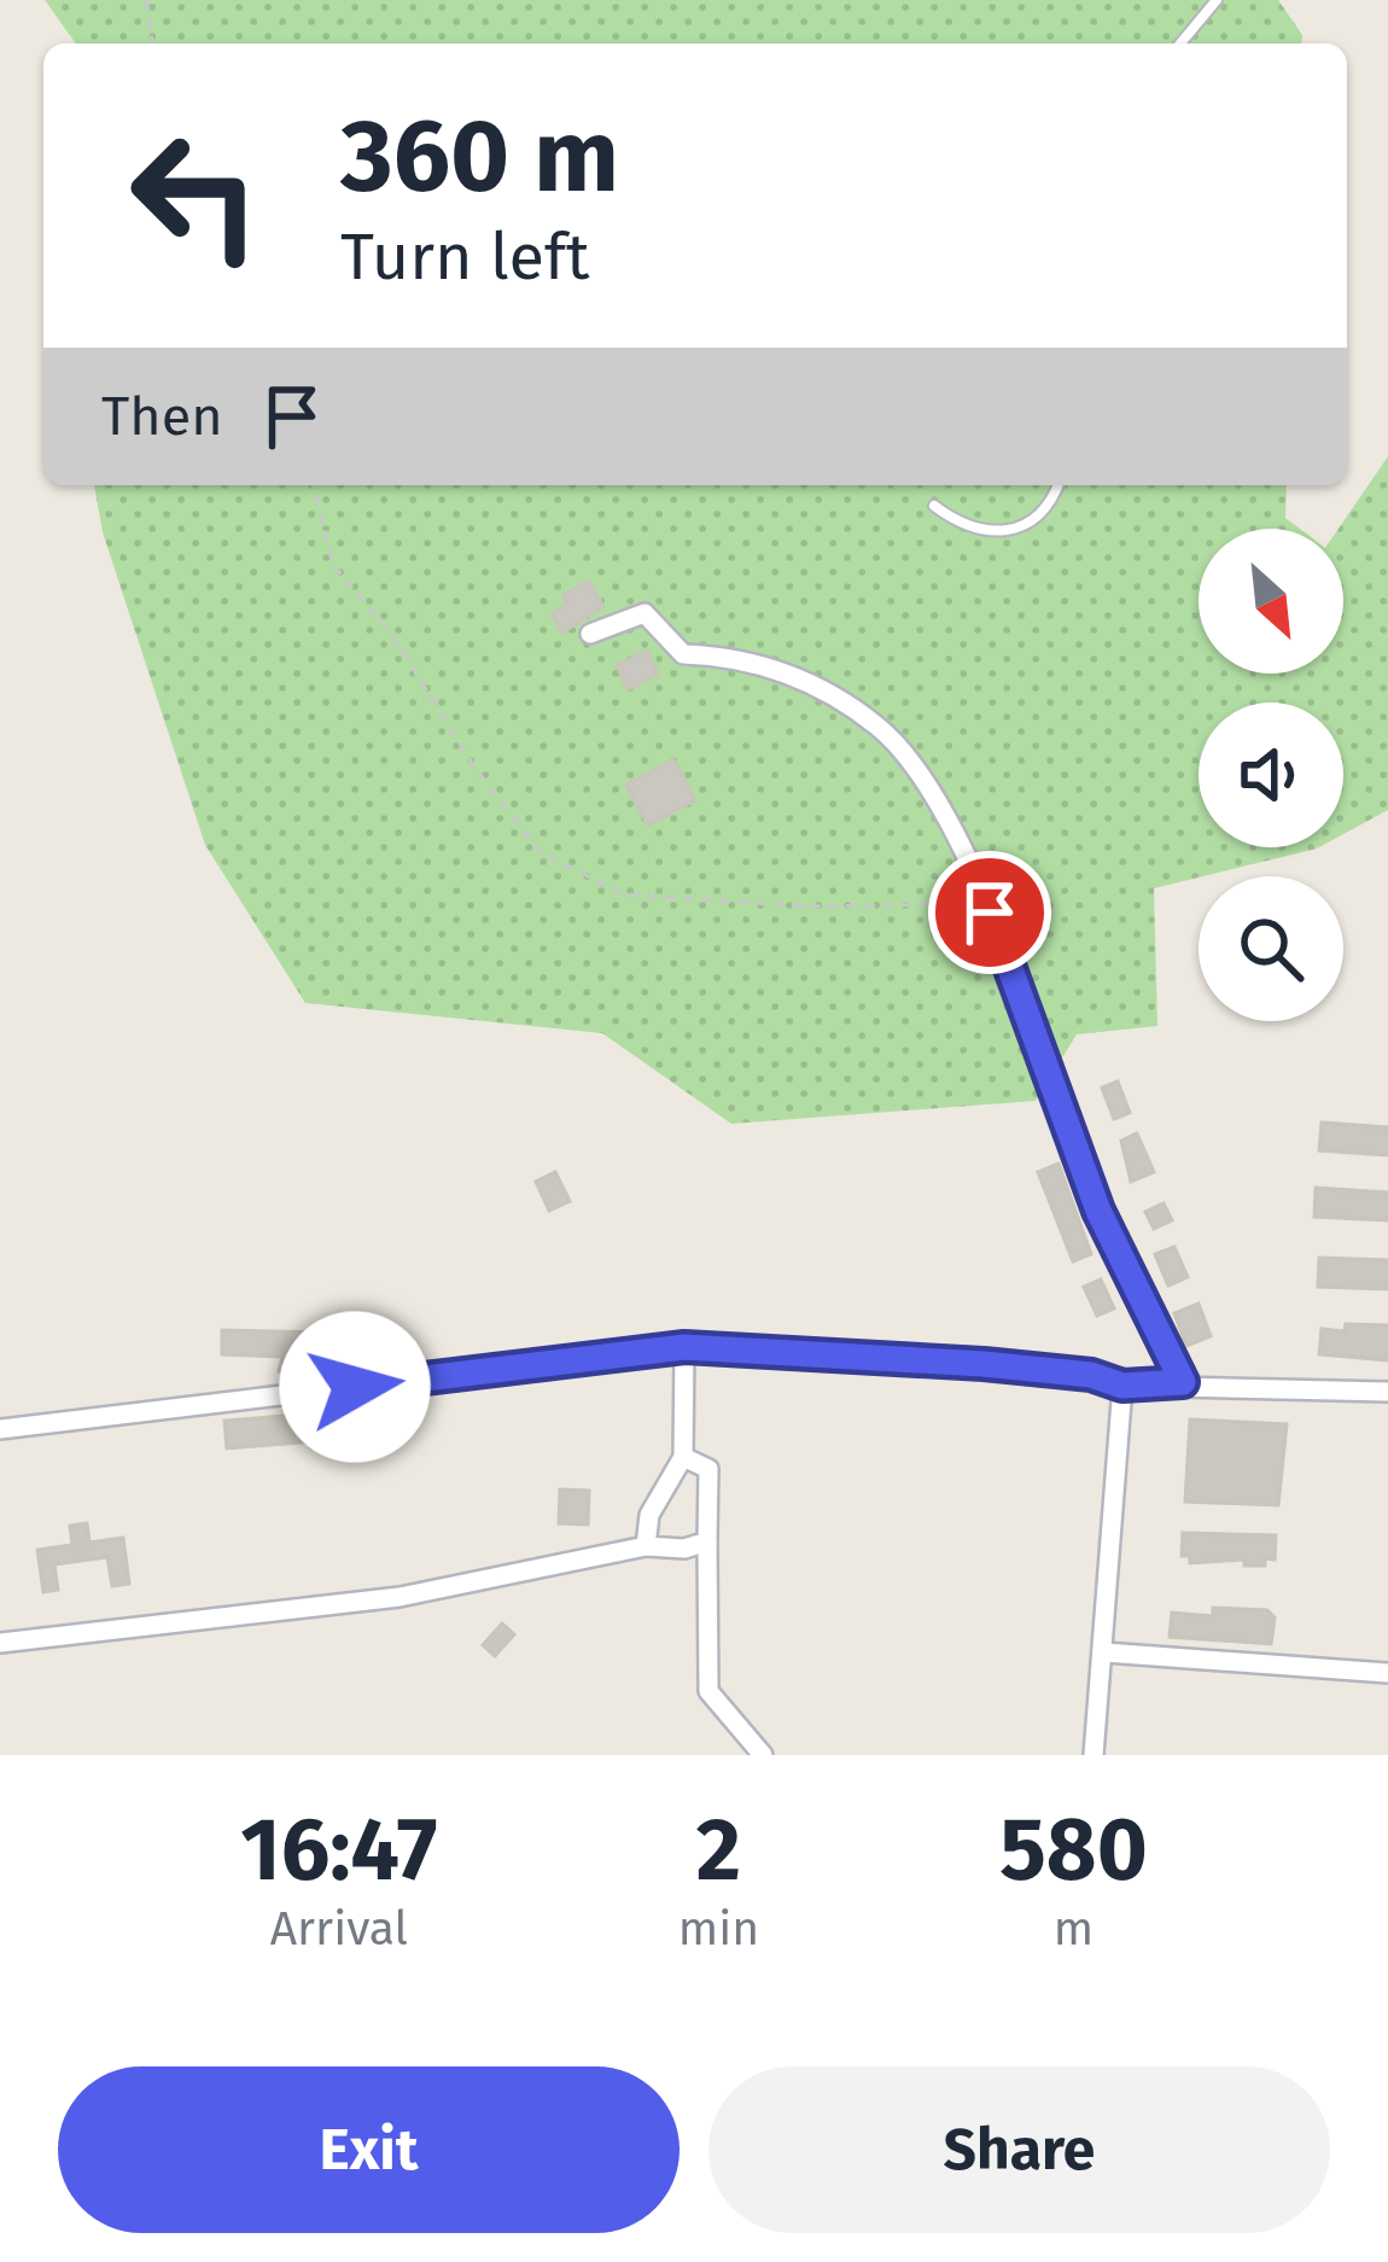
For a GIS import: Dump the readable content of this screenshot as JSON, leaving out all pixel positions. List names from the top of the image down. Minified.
{"north":"bottom right","page":{"turn":["360 m","Turn left"],"then":"Then","eta":["16:47","Arrival","2","min","580","m"],"buttons":["Exit","Share"]}}
